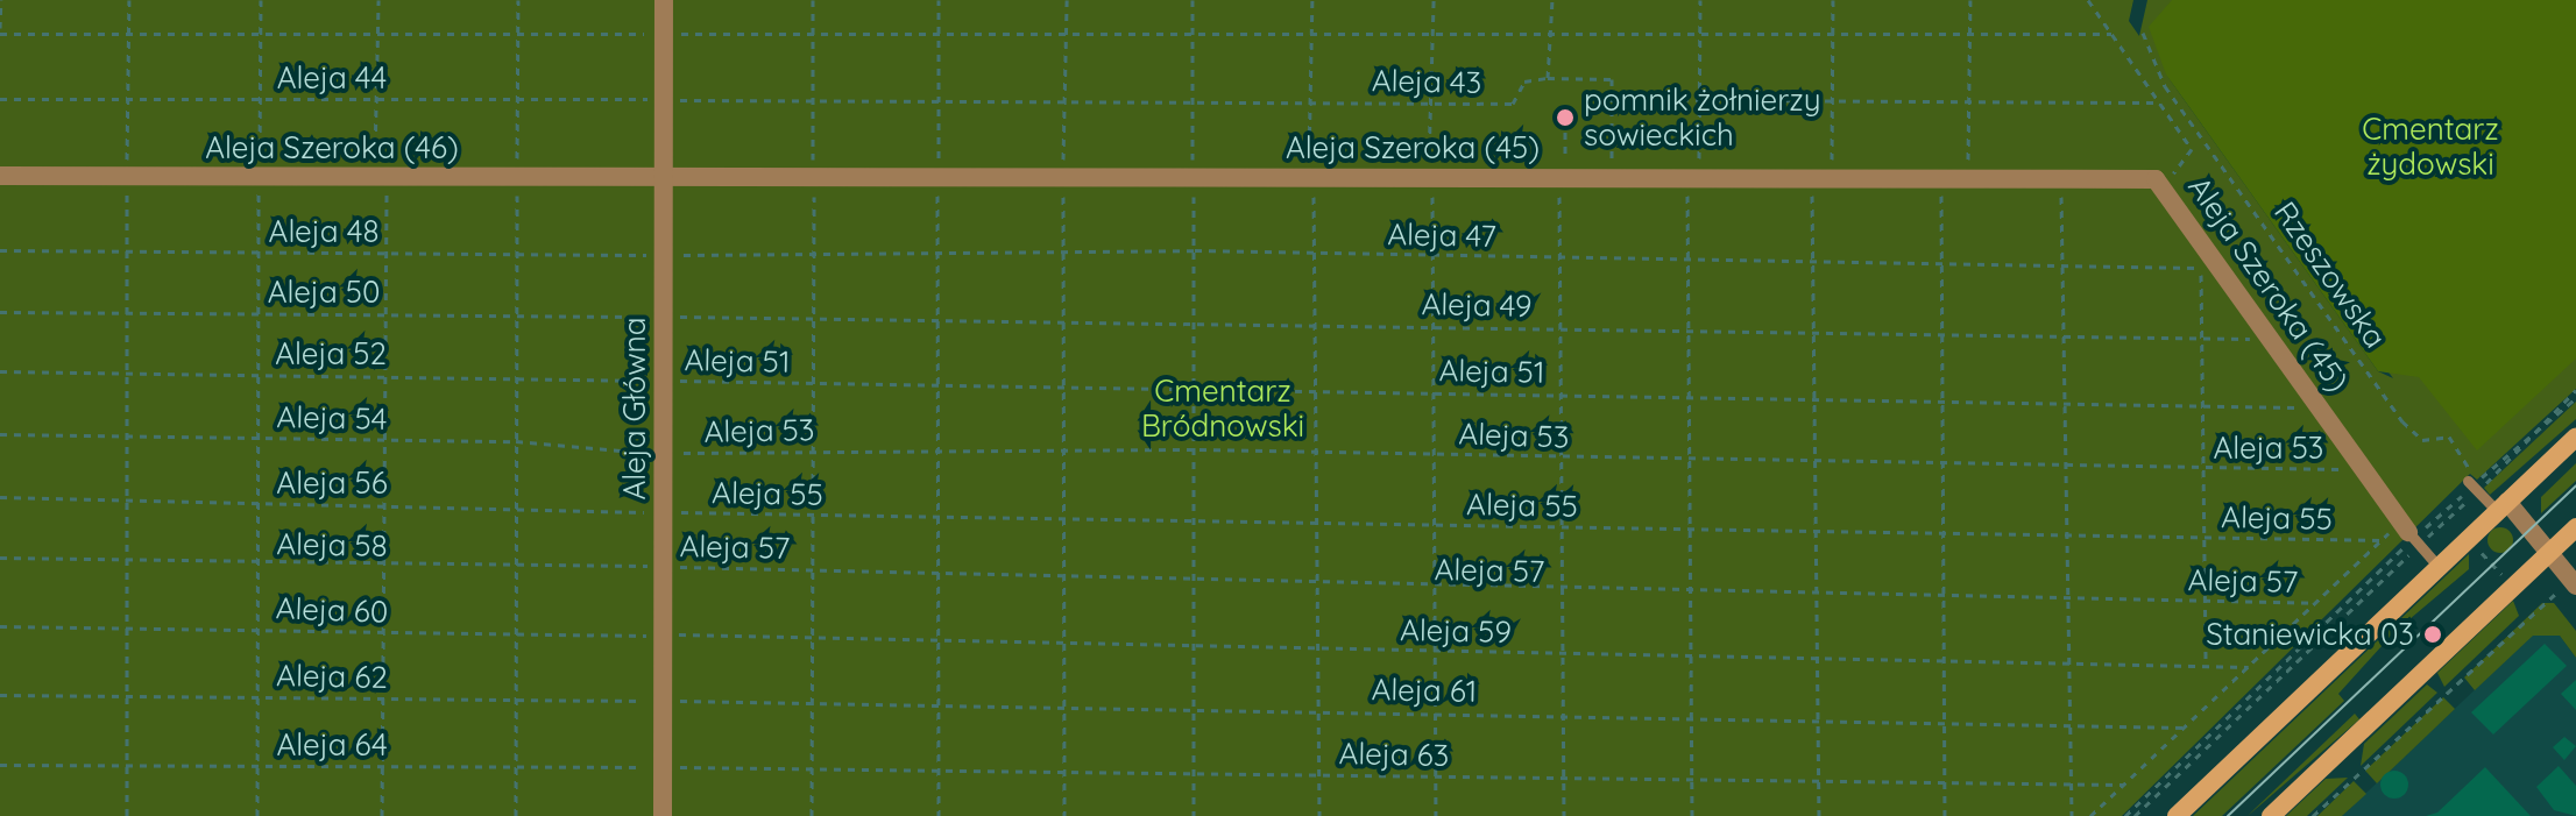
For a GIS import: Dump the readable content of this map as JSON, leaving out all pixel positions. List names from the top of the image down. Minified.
{"streets":{"street":["Aleja Szeroka (46)","Aleja Szeroka (45)","Aleja Główna"],"path":["Aleja 44","Aleja 43","Aleja 48","Aleja 47","Rzeszowska","Aleja 50","Aleja 49","Aleja 52","Aleja 51","Aleja 54","Aleja 53","Aleja 56","Aleja 55","Aleja 58","Aleja 57","Aleja 60","Aleja 59","Aleja 62","Aleja 61","Aleja 64","Aleja 63"]},"crossings":[["Aleja 44","Aleja 43"],["Aleja 44","Aleja Główna"],["Aleja 43","Aleja Główna"],["Aleja Szeroka (46)","Aleja Szeroka (45)"],["Aleja Szeroka (46)","Aleja Główna"],["Aleja Szeroka (45)","Aleja 47"],["Aleja Szeroka (45)","Aleja 49"],["Aleja Szeroka (45)","Aleja 51"],["Aleja Szeroka (45)","Aleja Główna"],["Aleja Szeroka (45)","Aleja 53"],["Aleja 48","Aleja 47"],["Aleja 48","Aleja Główna"],["Aleja 47","Aleja Główna"],["Aleja 52","Aleja 51"],["Aleja 52","Aleja Główna"],["Aleja 51","Aleja Główna"],["Aleja Główna","Aleja 54"],["Aleja Główna","Aleja 53"],["Aleja Główna","Aleja 56"],["Aleja Główna","Aleja 55"],["Aleja Główna","Aleja 58"],["Aleja Główna","Aleja 57"],["Aleja Główna","Aleja 60"],["Aleja Główna","Aleja 59"],["Aleja Główna","Aleja 62"],["Aleja Główna","Aleja 61"],["Aleja Główna","Aleja 64"],["Aleja Główna","Aleja 63"],["Aleja 54","Aleja 53"],["Aleja 56","Aleja 55"],["Aleja 58","Aleja 57"],["Aleja 60","Aleja 59"],["Aleja 62","Aleja 61"],["Aleja 64","Aleja 63"]],"parks":["Cmentarz żydowski","Cmentarz Bródnowski"],"places":["pomnik żołnierzy sowieckich","Staniewicka 03"]}
